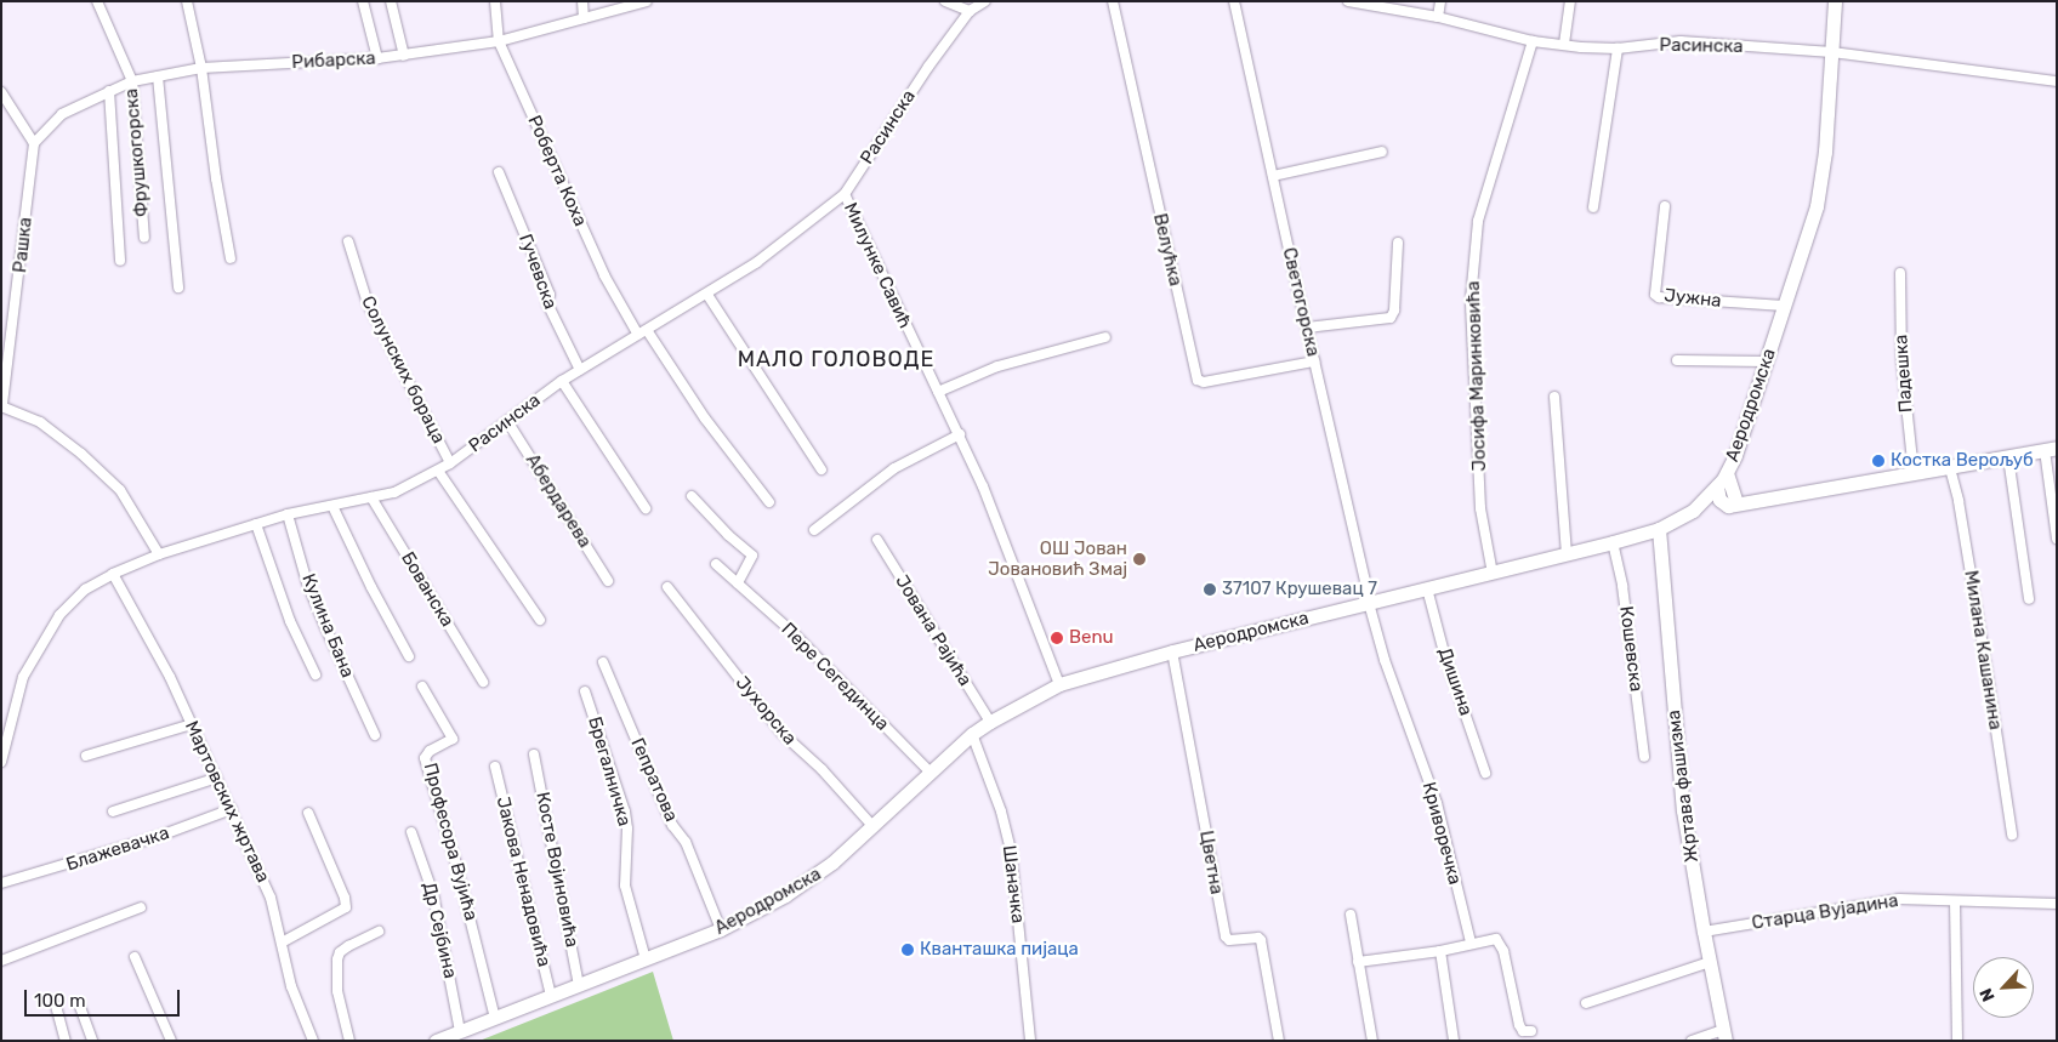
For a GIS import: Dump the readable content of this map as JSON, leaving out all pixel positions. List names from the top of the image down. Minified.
{"streets":{"street":["Расинска","Рибарска","Фрушкогорска","Роберта Коха","Рашка","Велућка","Милунке Савић","Гучевска","Јужна","Светогорска","Солунских бораца","Падешка","Јосифа Маринковића","Аеродромска","Абердарева","Бованска","Кулина Бана","Јована Рајића","Кошевска","Милана Кашанина","Пере Сегединца","Дишина","Јухорска","Брегалничка","Гепратова","Жртава фашизма","Мартовских жртава","Криворечка","Професора Вујића","Блажевачка","Цветна","Косте Војиновића","Јакова Ненадовића","Шаначка","Старца Вујадина","Др Сејбина"]},"crossings":[["Расинска","Роберта Коха"],["Расинска","Рашка"],["Расинска","Милунке Савић"],["Расинска","Гучевска"],["Расинска","Солунских бораца"],["Расинска","Јосифа Маринковића"],["Расинска","Аеродромска"],["Расинска","Абердарева"],["Расинска","Бованска"],["Расинска","Кулина Бана"],["Расинска","Мартовских жртава"],["Рибарска","Фрушкогорска"],["Рибарска","Роберта Коха"],["Рибарска","Рашка"],["Велућка","Светогорска"],["Милунке Савић","Аеродромска"],["Јужна","Аеродромска"],["Светогорска","Аеродромска"],["Светогорска","Криворечка"],["Јосифа Маринковића","Аеродромска"],["Аеродромска","Јована Рајића"],["Аеродромска","Кошевска"],["Аеродромска","Пере Сегединца"],["Аеродромска","Дишина"],["Аеродромска","Јухорска"],["Аеродромска","Брегалничка"],["Аеродромска","Гепратова"],["Аеродромска","Жртава фашизма"],["Аеродромска","Криворечка"],["Аеродромска","Професора Вујића"],["Аеродромска","Цветна"],["Аеродромска","Косте Војиновића"],["Аеродромска","Јакова Ненадовића"],["Аеродромска","Шаначка"],["Аеродромска","Др Сејбина"],["Жртава фашизма","Старца Вујадина"],["Мартовских жртава","Блажевачка"]],"districts":["МАЛО ГОЛОВОДЕ"],"places":["Костка Верољуб","ОШ Јован Јовановић Змај","37107 Крушевац 7","Benu","Кванташка пијаца"],"scale_bar":"100 m","north":"bottom left"}
